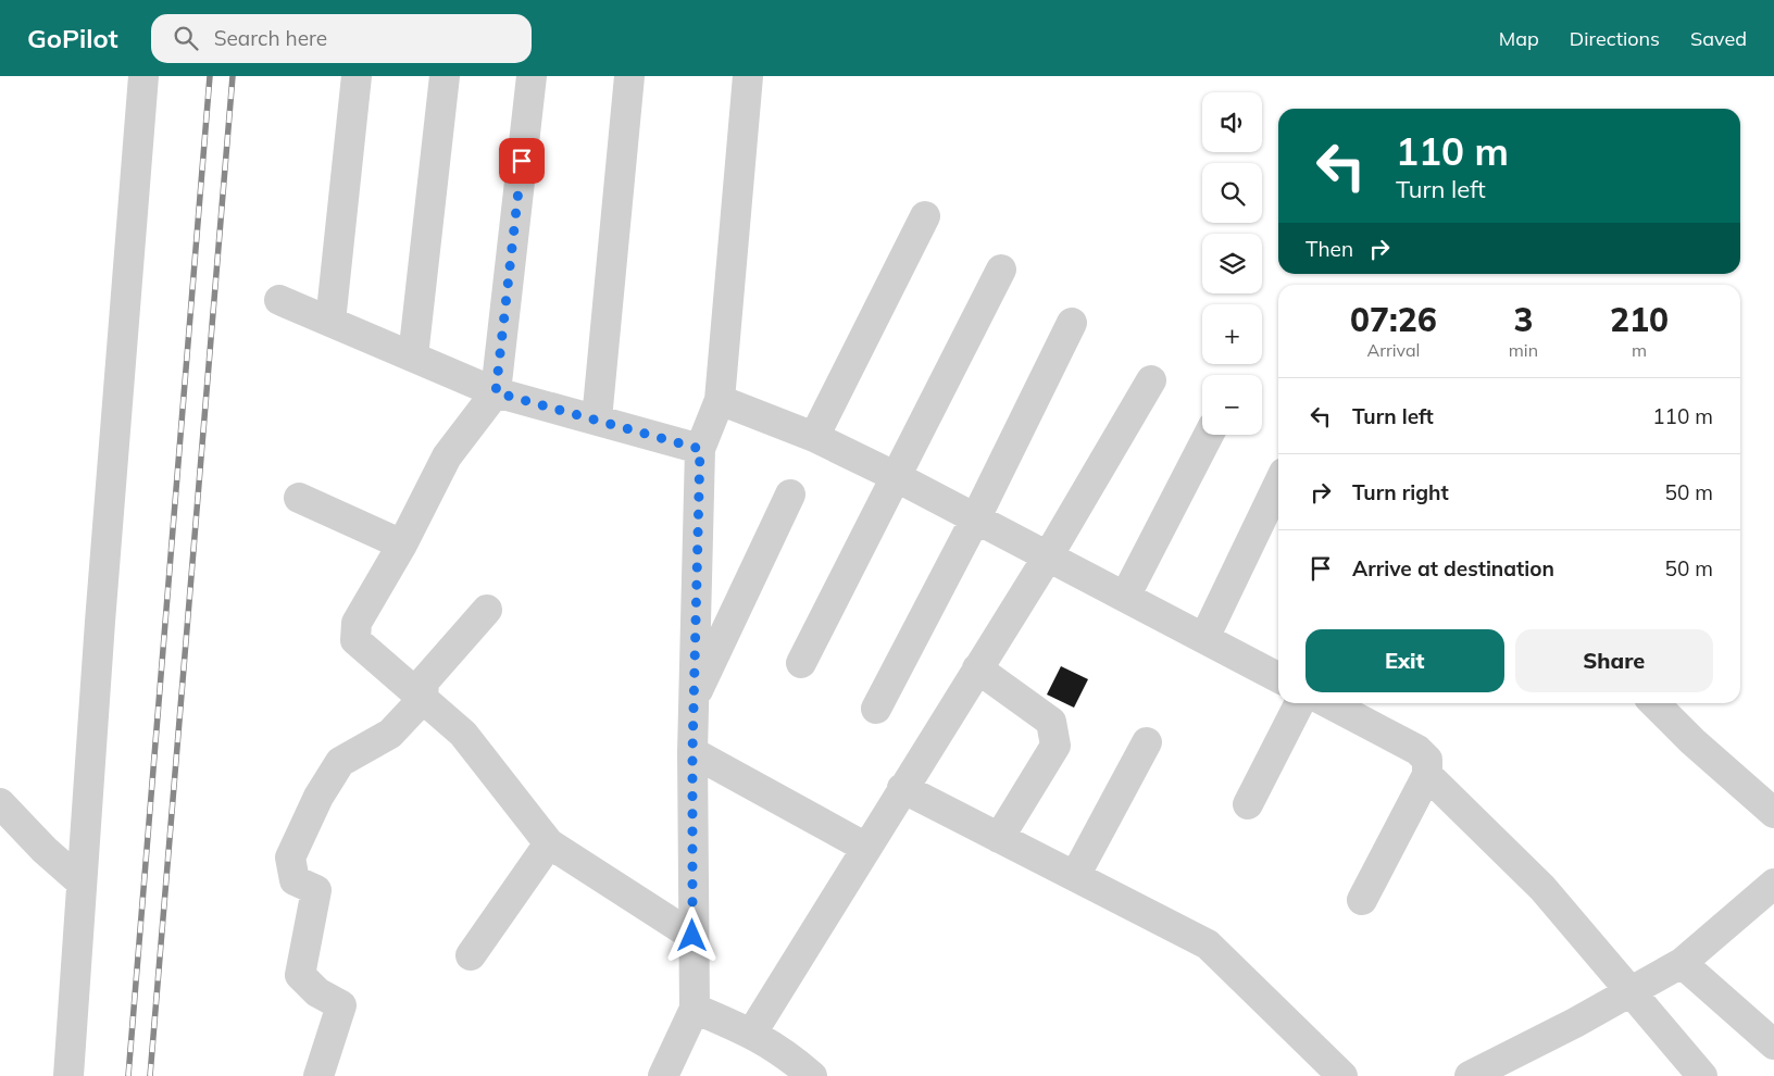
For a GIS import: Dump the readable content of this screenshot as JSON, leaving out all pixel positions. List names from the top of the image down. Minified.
{"page":{"header":"GoPilot","search":"Search here","nav":["Map","Directions","Saved"],"map_buttons":["+","−"],"turn":["110 m","Turn left"],"then":"Then","eta":["07:26","Arrival","3","min","210","m"],"list":[{"name":"Turn left","value":"110 m"},{"name":"Turn right","value":"50 m"},{"name":"Arrive at destination","value":"50 m"}],"buttons":["Exit","Share"]}}
